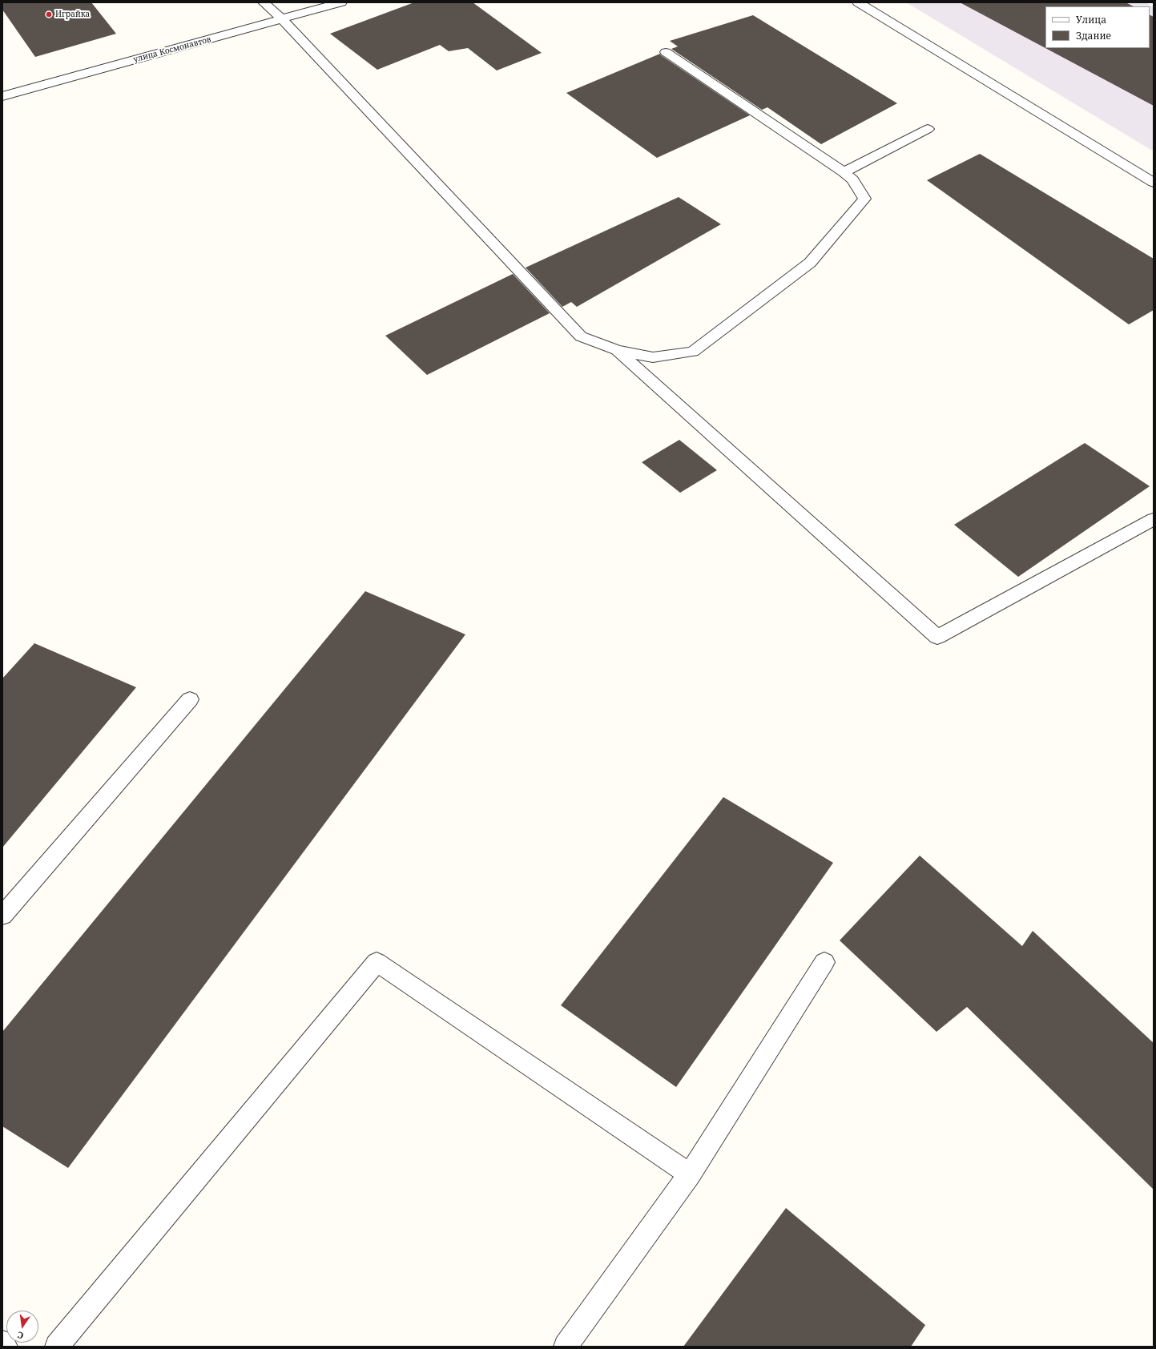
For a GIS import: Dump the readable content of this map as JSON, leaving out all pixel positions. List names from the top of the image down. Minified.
{"streets":{"street":["улица Космонавтов"]},"places":["Играйка"],"legend":["Улица","Здание"],"north":"bottom"}
